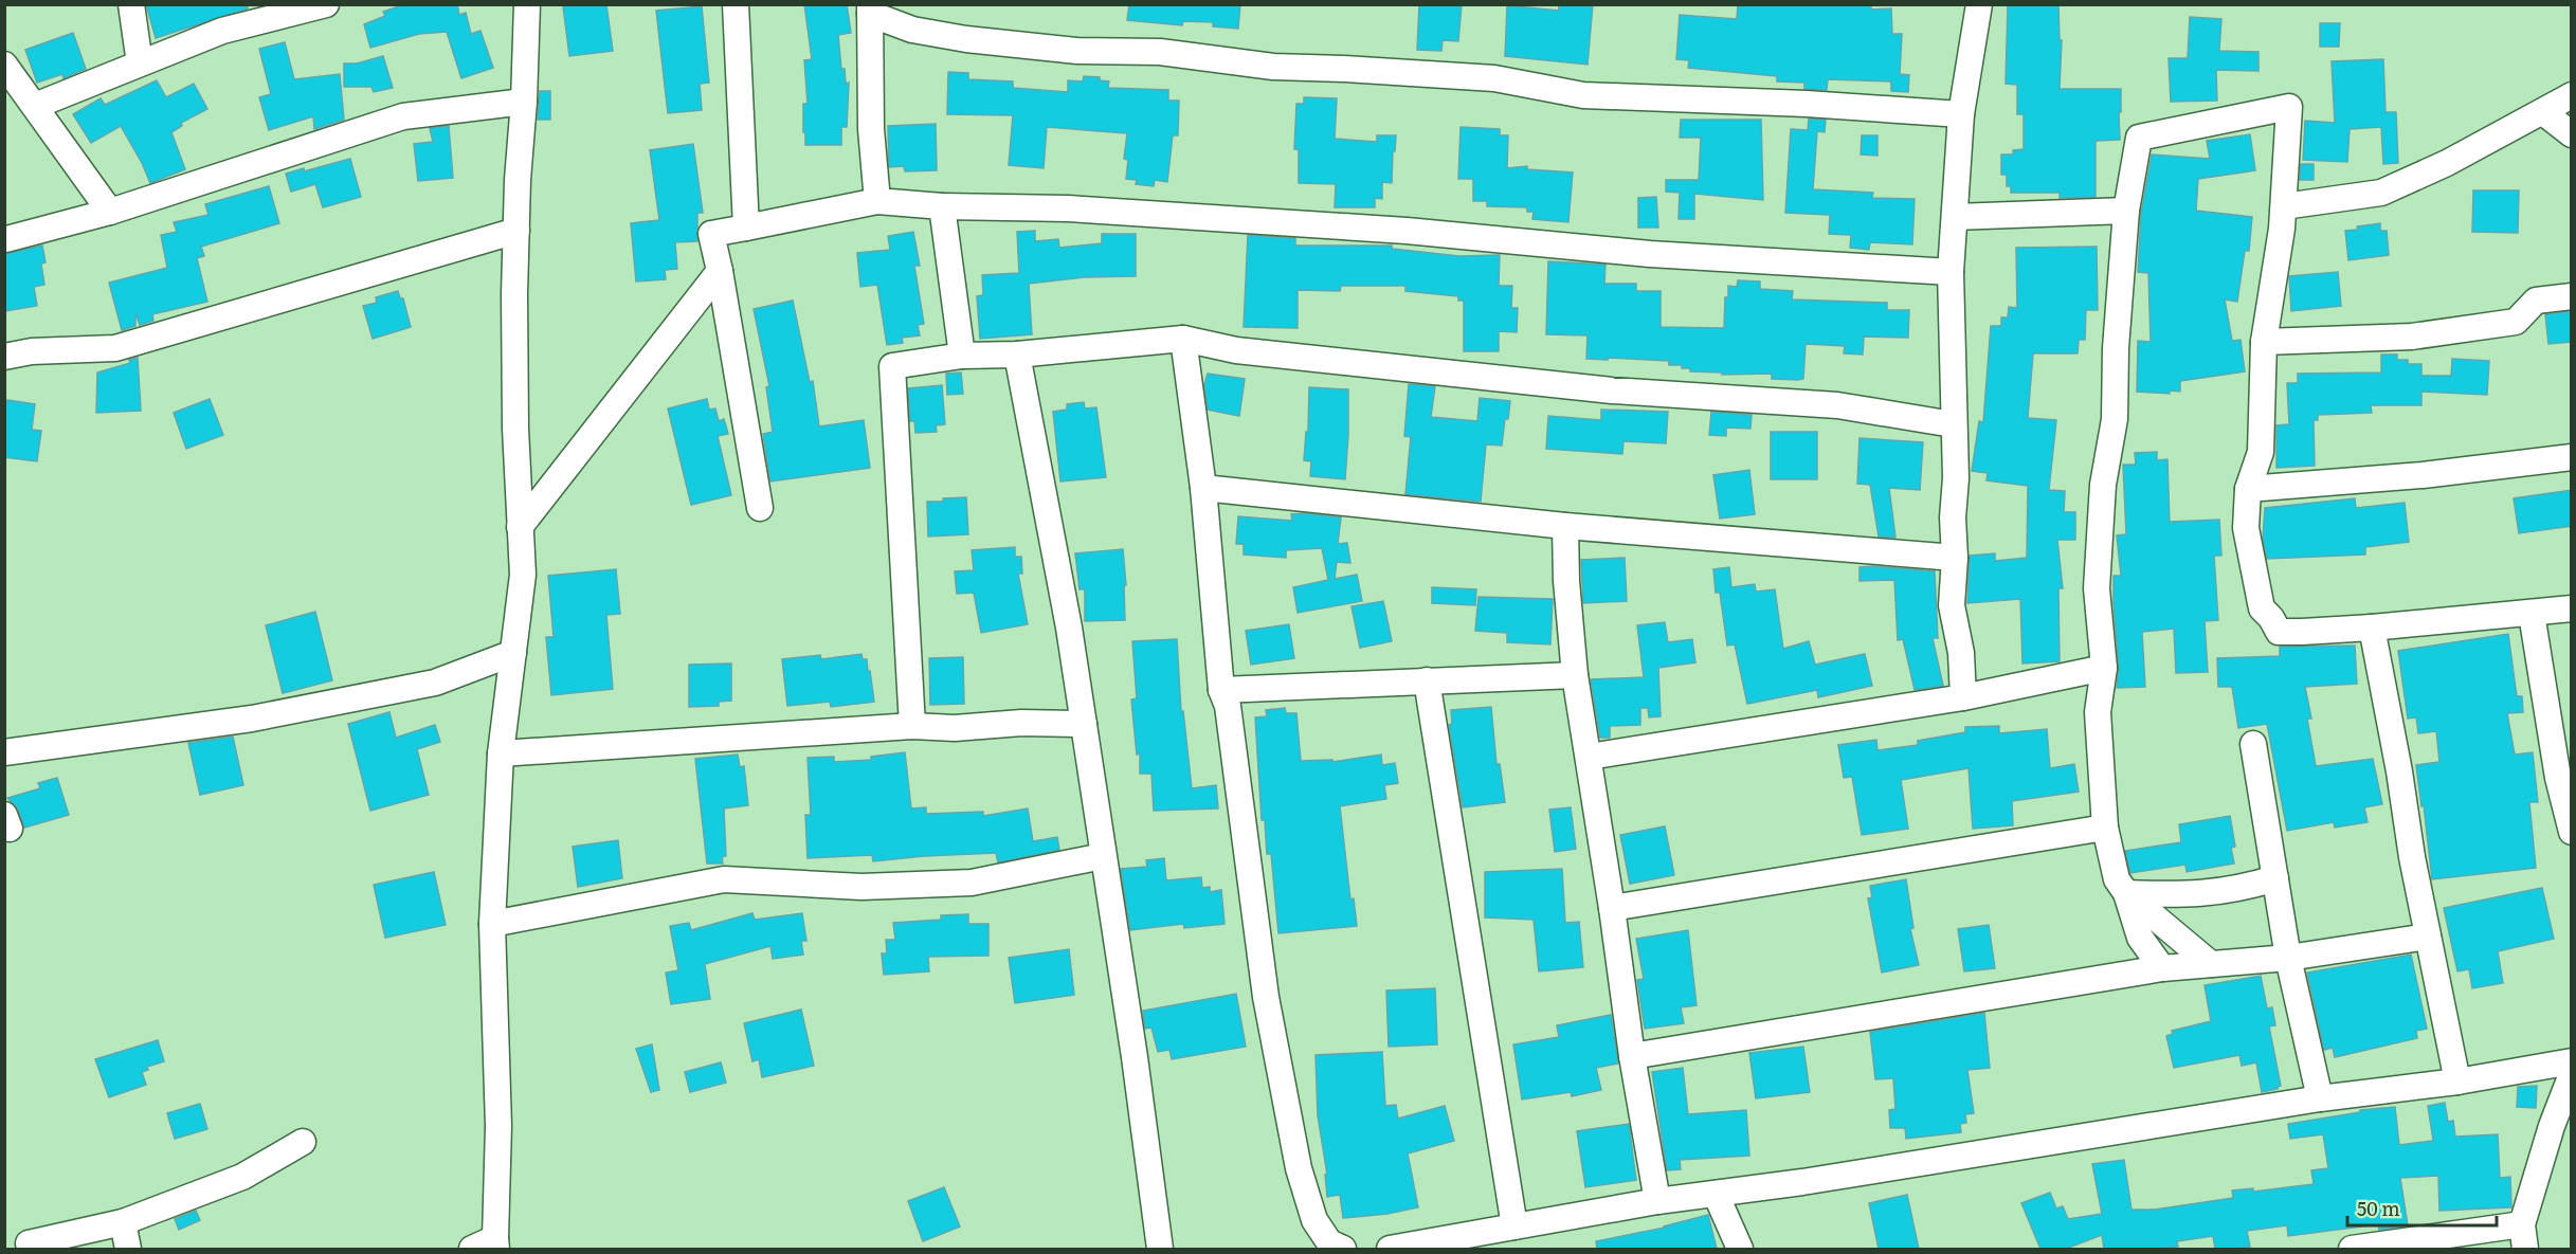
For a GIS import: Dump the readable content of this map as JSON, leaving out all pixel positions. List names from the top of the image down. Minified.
{"scale_bar":"50 m"}
